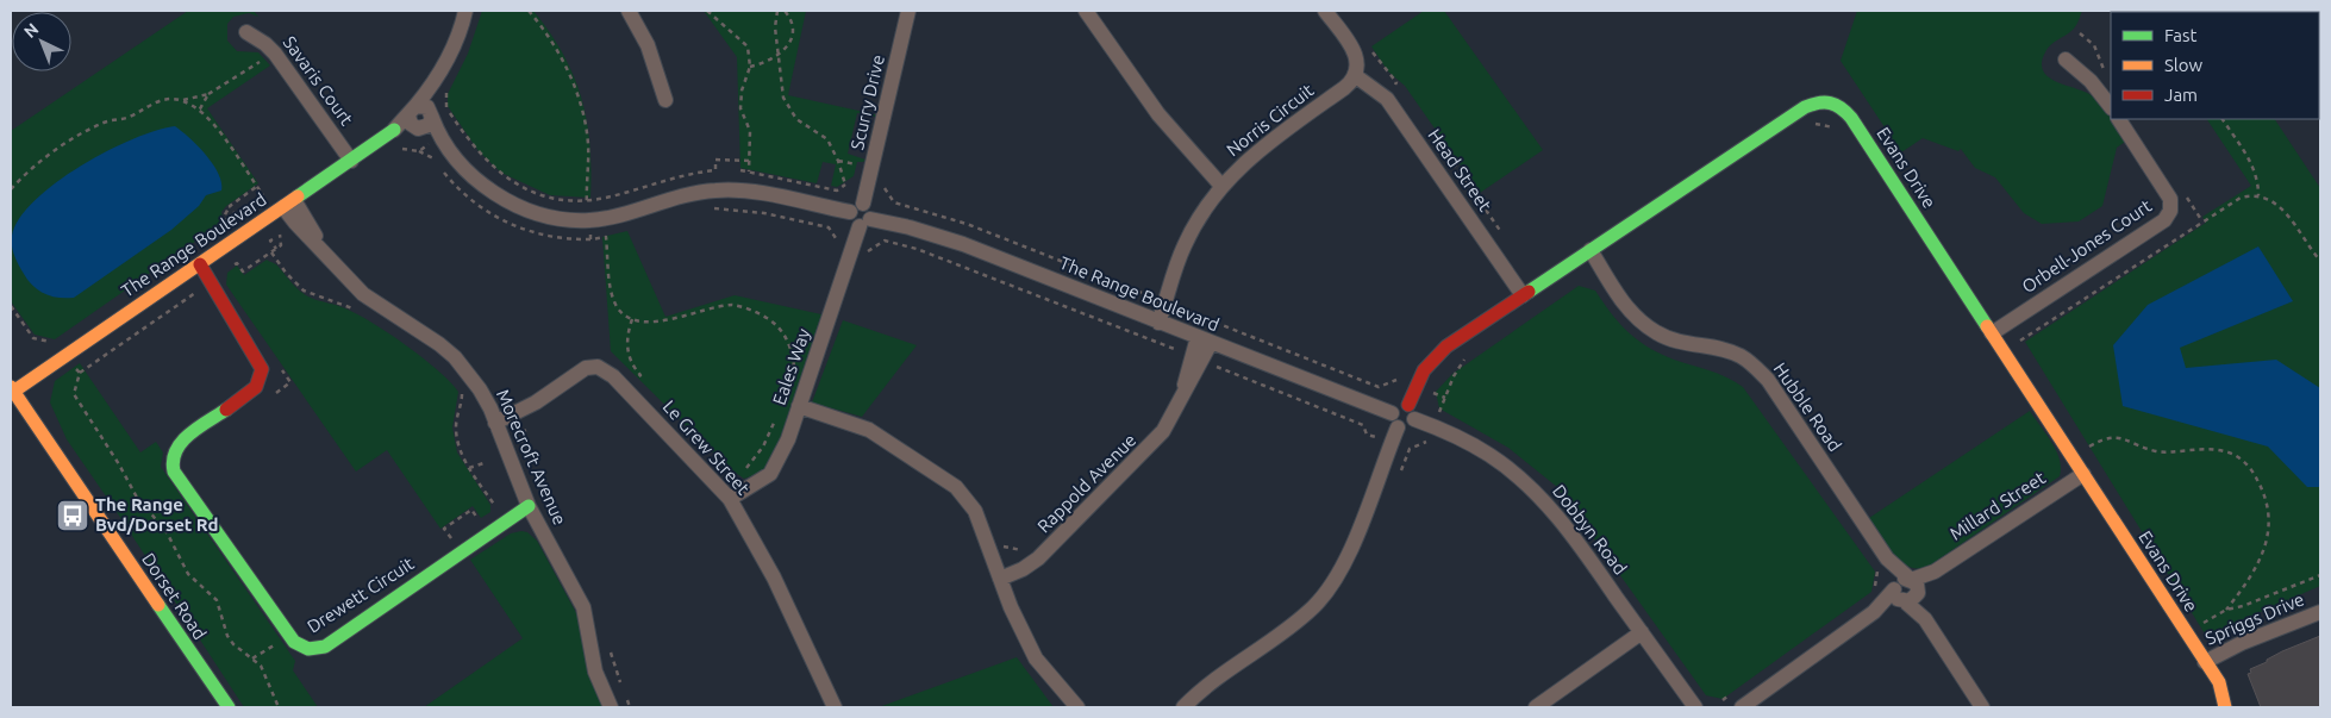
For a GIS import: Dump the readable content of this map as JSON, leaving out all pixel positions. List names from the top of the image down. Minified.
{"streets":{"street":["Savaris Court","Scurry Drive","Norris Circuit","Evans Drive","Head Street","The Range Boulevard","Orbell-Jones Court","Eales Way","Hubble Road","Le Grew Street","Morecroft Avenue","Rappold Avenue","Millard Street","Dobbyn Road","Drewett Circuit","Dorset Road","Spriggs Drive"]},"crossings":[["Savaris Court","The Range Boulevard"],["Scurry Drive","The Range Boulevard"],["Scurry Drive","Eales Way"],["Norris Circuit","Head Street"],["Norris Circuit","The Range Boulevard"],["Evans Drive","Head Street"],["Evans Drive","The Range Boulevard"],["Evans Drive","Orbell-Jones Court"],["Evans Drive","Hubble Road"],["Evans Drive","Millard Street"],["Evans Drive","Dobbyn Road"],["Evans Drive","Spriggs Drive"],["The Range Boulevard","Eales Way"],["The Range Boulevard","Morecroft Avenue"],["The Range Boulevard","Rappold Avenue"],["The Range Boulevard","Dobbyn Road"],["The Range Boulevard","Drewett Circuit"],["The Range Boulevard","Dorset Road"],["Eales Way","Le Grew Street"],["Hubble Road","Millard Street"],["Le Grew Street","Morecroft Avenue"],["Morecroft Avenue","Drewett Circuit"]],"places":{"bus stop":["The Range Bvd/Dorset Rd"]},"legend":["Fast","Slow","Jam"],"north":"top left"}
